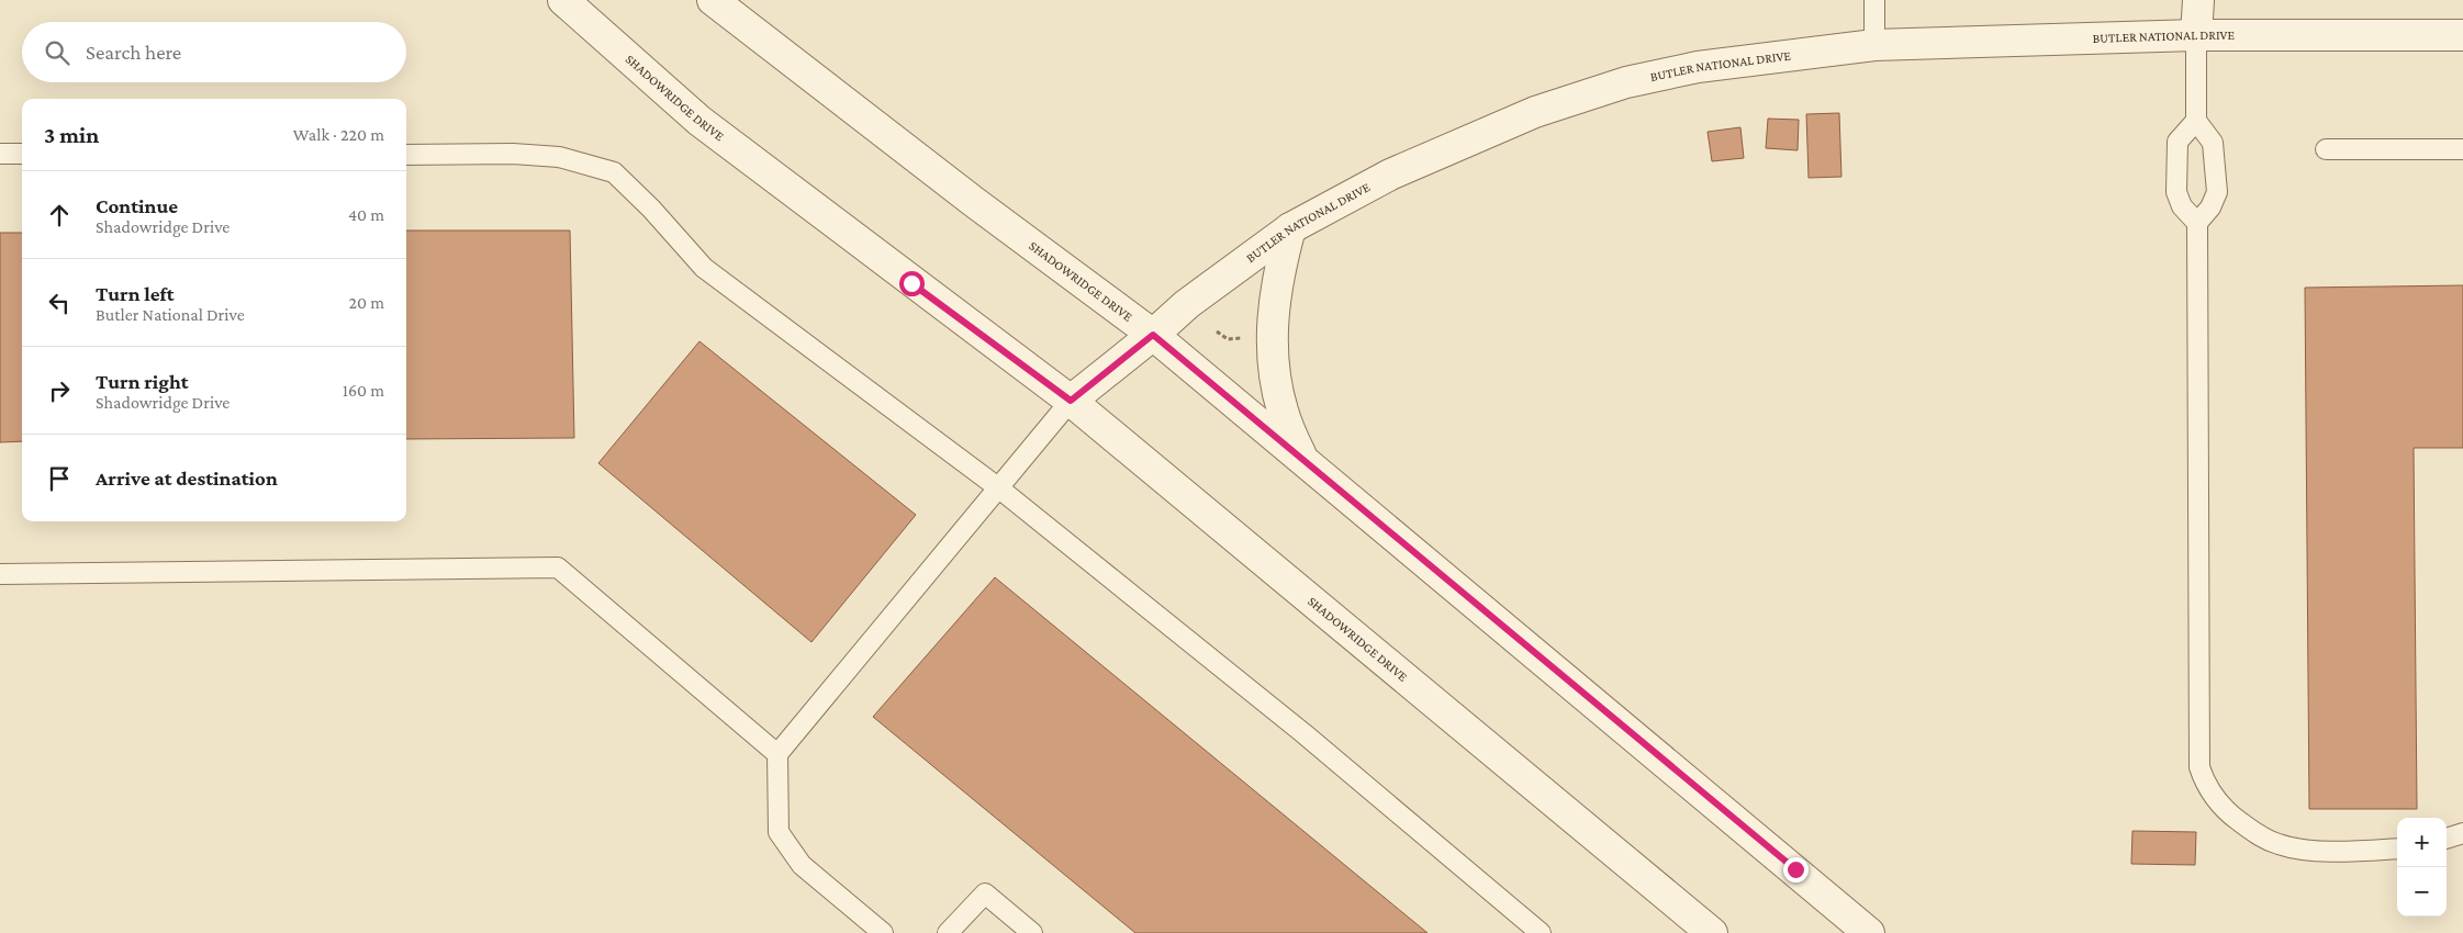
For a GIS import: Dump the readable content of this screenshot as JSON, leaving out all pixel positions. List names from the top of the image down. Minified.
{"streets":{"street":["BUTLER NATIONAL DRIVE","SHADOWRIDGE DRIVE"]},"crossings":[["BUTLER NATIONAL DRIVE","SHADOWRIDGE DRIVE"]],"page":{"search":"Search here","heading":["3 min","Walk · 220 m"],"list":[["Continue","Shadowridge Drive","40 m"],["Turn left","Butler National Drive","20 m"],["Turn right","Shadowridge Drive","160 m"],"Arrive at destination"],"map_buttons":["+","−"]}}
